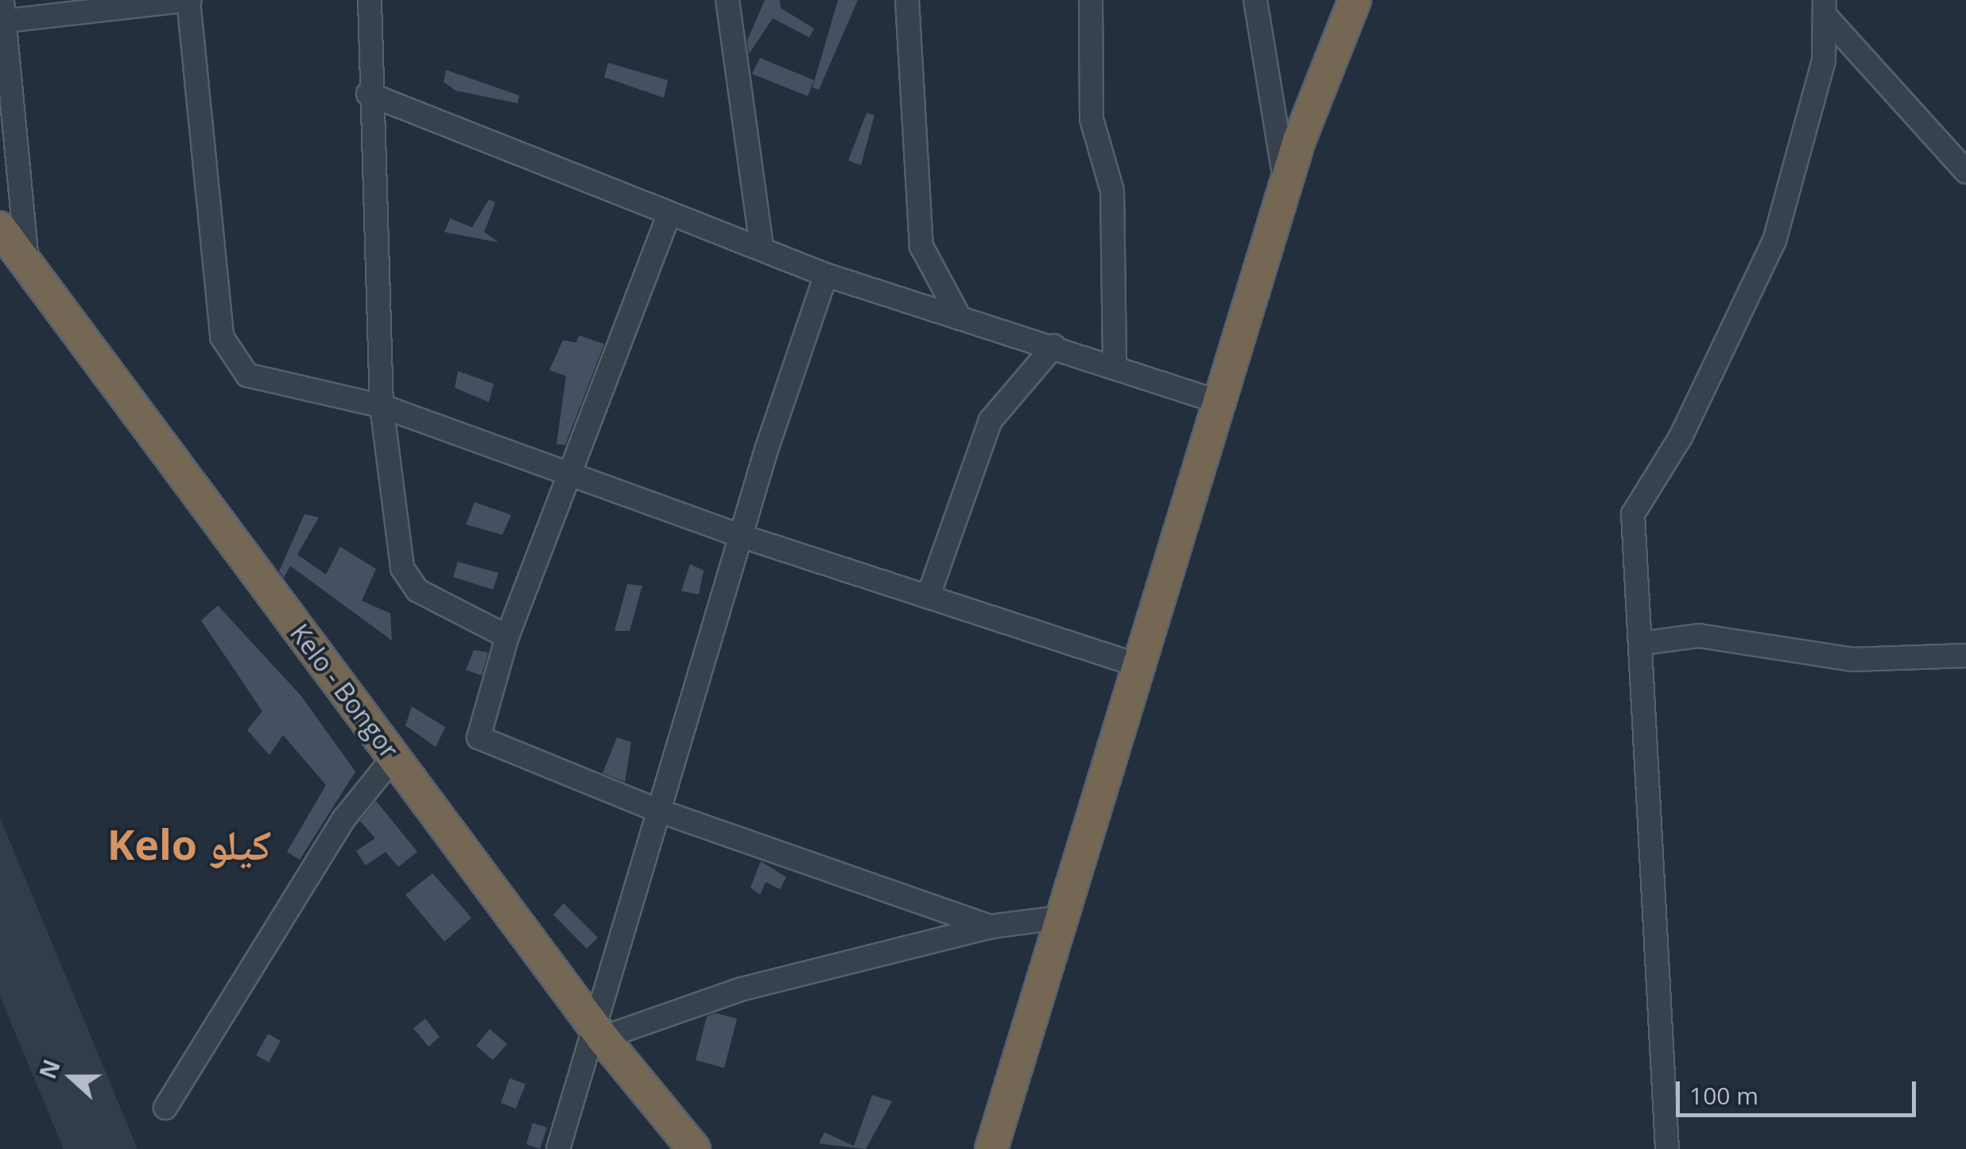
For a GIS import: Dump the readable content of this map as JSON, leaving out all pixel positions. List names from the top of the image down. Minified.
{"streets":{"highway":["Kelo - Bongor"]},"districts":["Kelo كيلو"],"scale_bar":"100 m","north":"left"}
